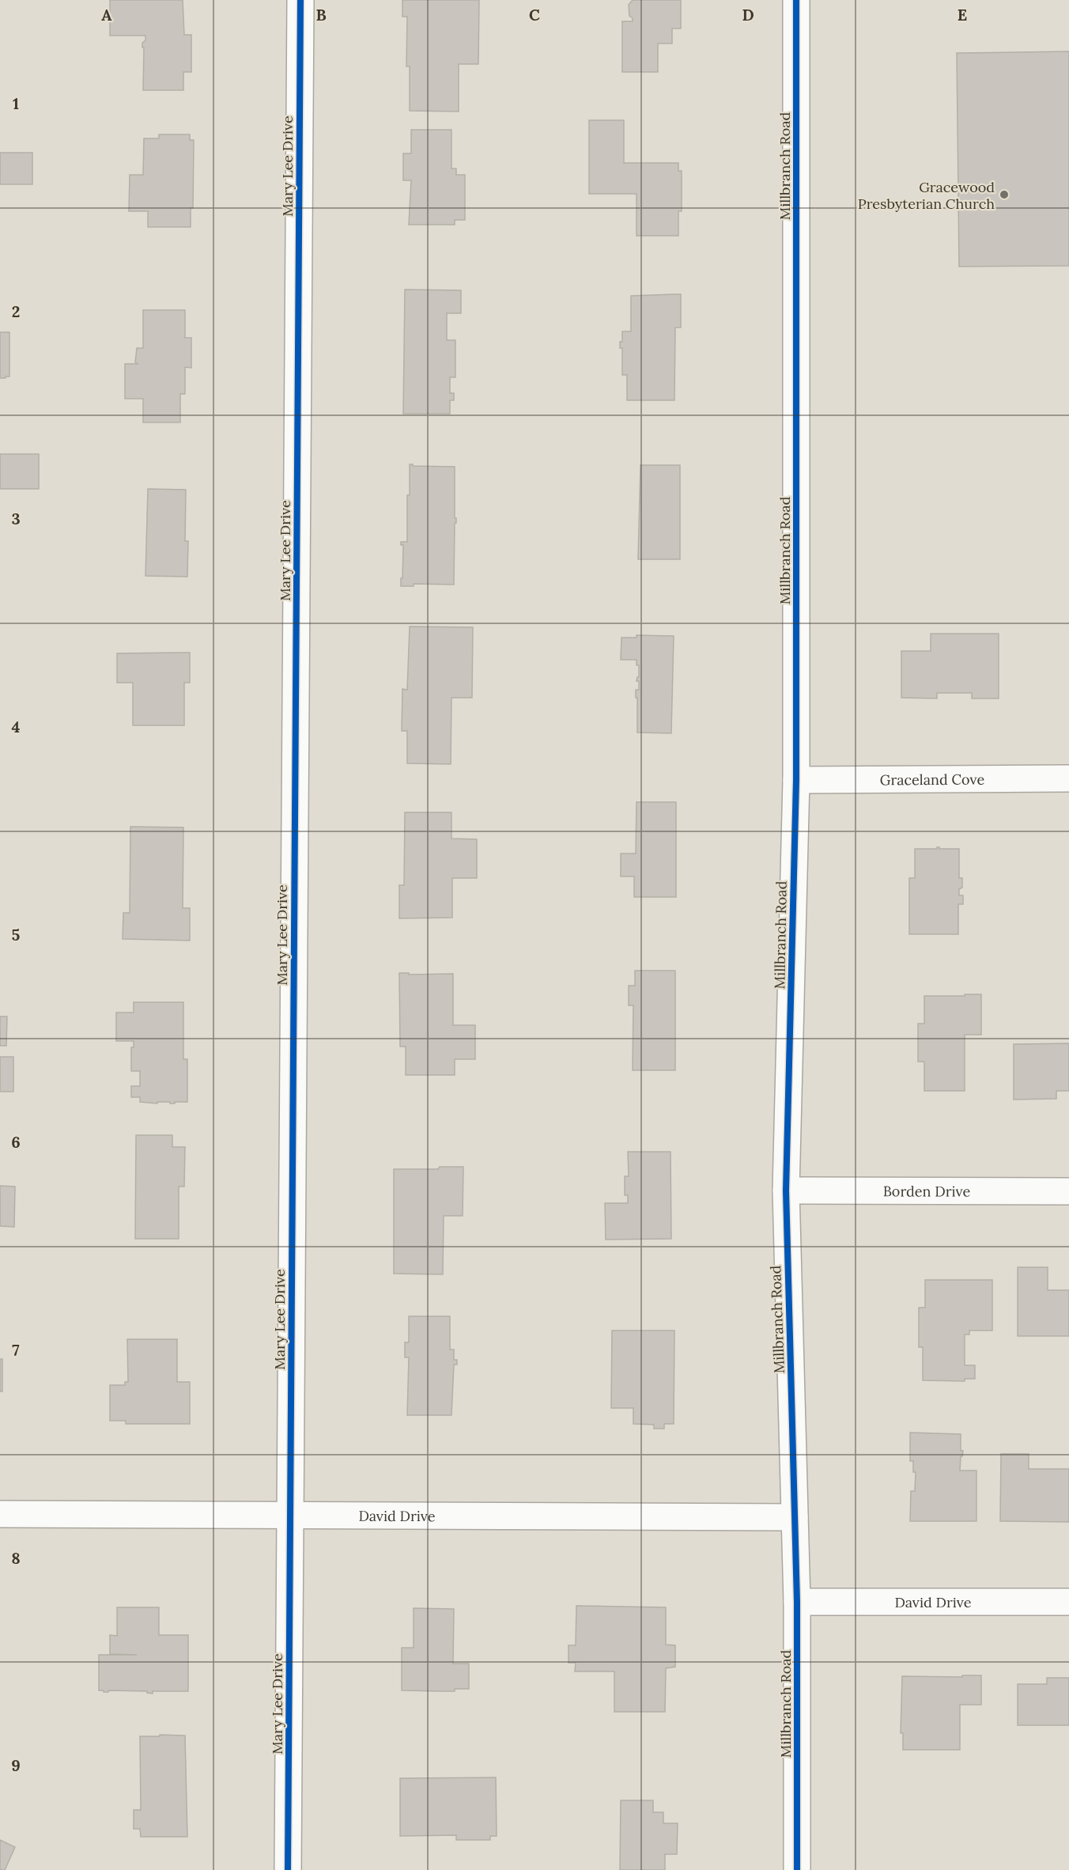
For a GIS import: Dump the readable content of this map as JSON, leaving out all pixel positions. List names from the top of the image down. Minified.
{"streets":{"street":["Mary Lee Drive","Millbranch Road","Graceland Cove","Borden Drive","David Drive"]},"crossings":[["Mary Lee Drive","David Drive"],["Millbranch Road","Graceland Cove"],["Millbranch Road","Borden Drive"],["Millbranch Road","David Drive"]],"places":["Gracewood Presbyterian Church"],"grid":{"columns":["A","B","C","D","E"],"rows":["1","2","3","4","5","6","7","8","9"]}}
